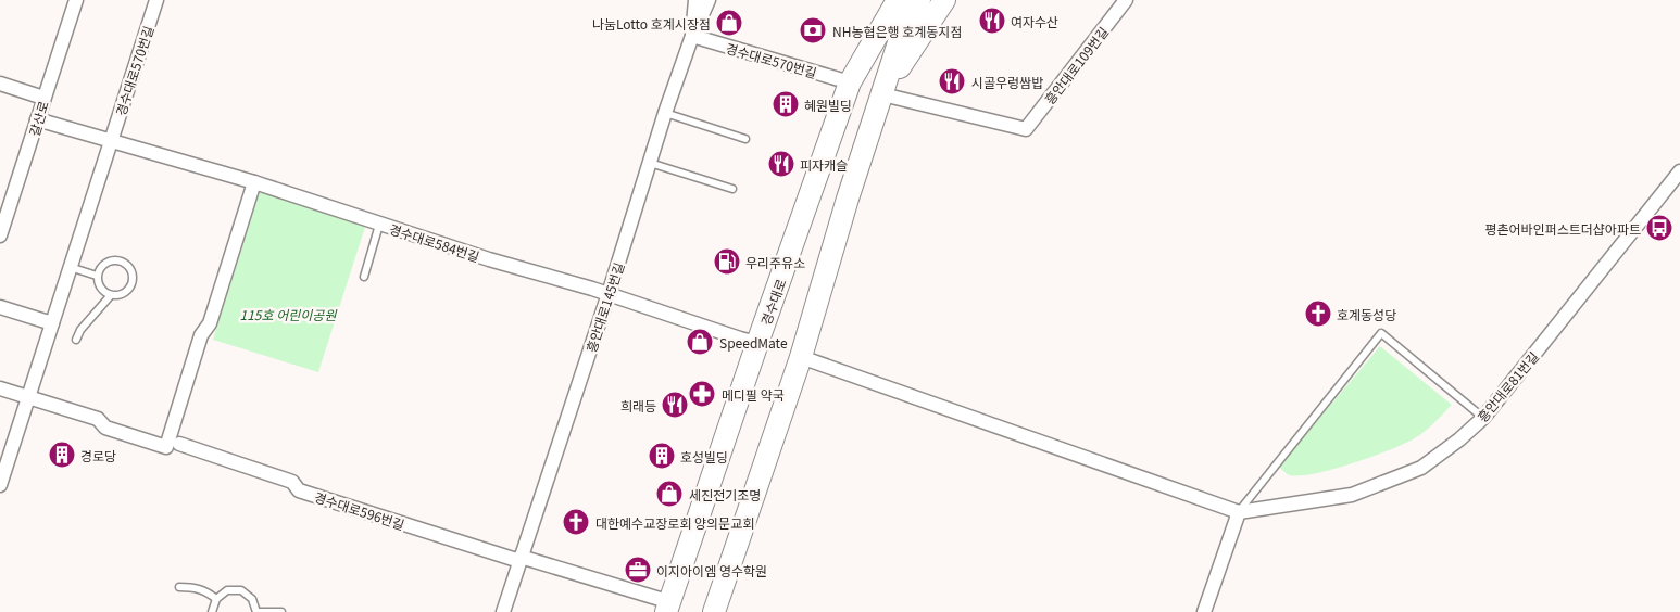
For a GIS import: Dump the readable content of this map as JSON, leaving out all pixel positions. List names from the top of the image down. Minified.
{"streets":{"main road":["경수대로"],"street":["경수대로570번길","흥안대로109번길","갈산로","경수대로584번길","흥안대로145번길","흥안대로81번길","경수대로596번길"]},"crossings":[["경수대로570번길","경수대로584번길"],["경수대로570번길","경수대로"],["경수대로570번길","흥안대로145번길"],["갈산로","경수대로584번길"],["경수대로584번길","경수대로"],["경수대로584번길","흥안대로145번길"],["경수대로","경수대로596번길"],["흥안대로145번길","경수대로596번길"]],"parks":["115호 어린이공원"],"places":{"restaurant":["여자수산","시골우렁쌈밥","피자캐슬","희래등"],"shop":["나눔Lotto 호계시장점","SpeedMate","세진전기조명"],"bank":["NH농협은행 호계동지점"],"building":["혜원빌딩","경로당","호성빌딩"],"bus stop":["평촌어바인퍼스트더샵아파트"],"fuel station":["우리주유소"],"church":["호계동성당","대한예수교장로회 양의문교회"],"pharmacy":["메디필 약국"],"office":["이지아이엠 영수학원"]}}
